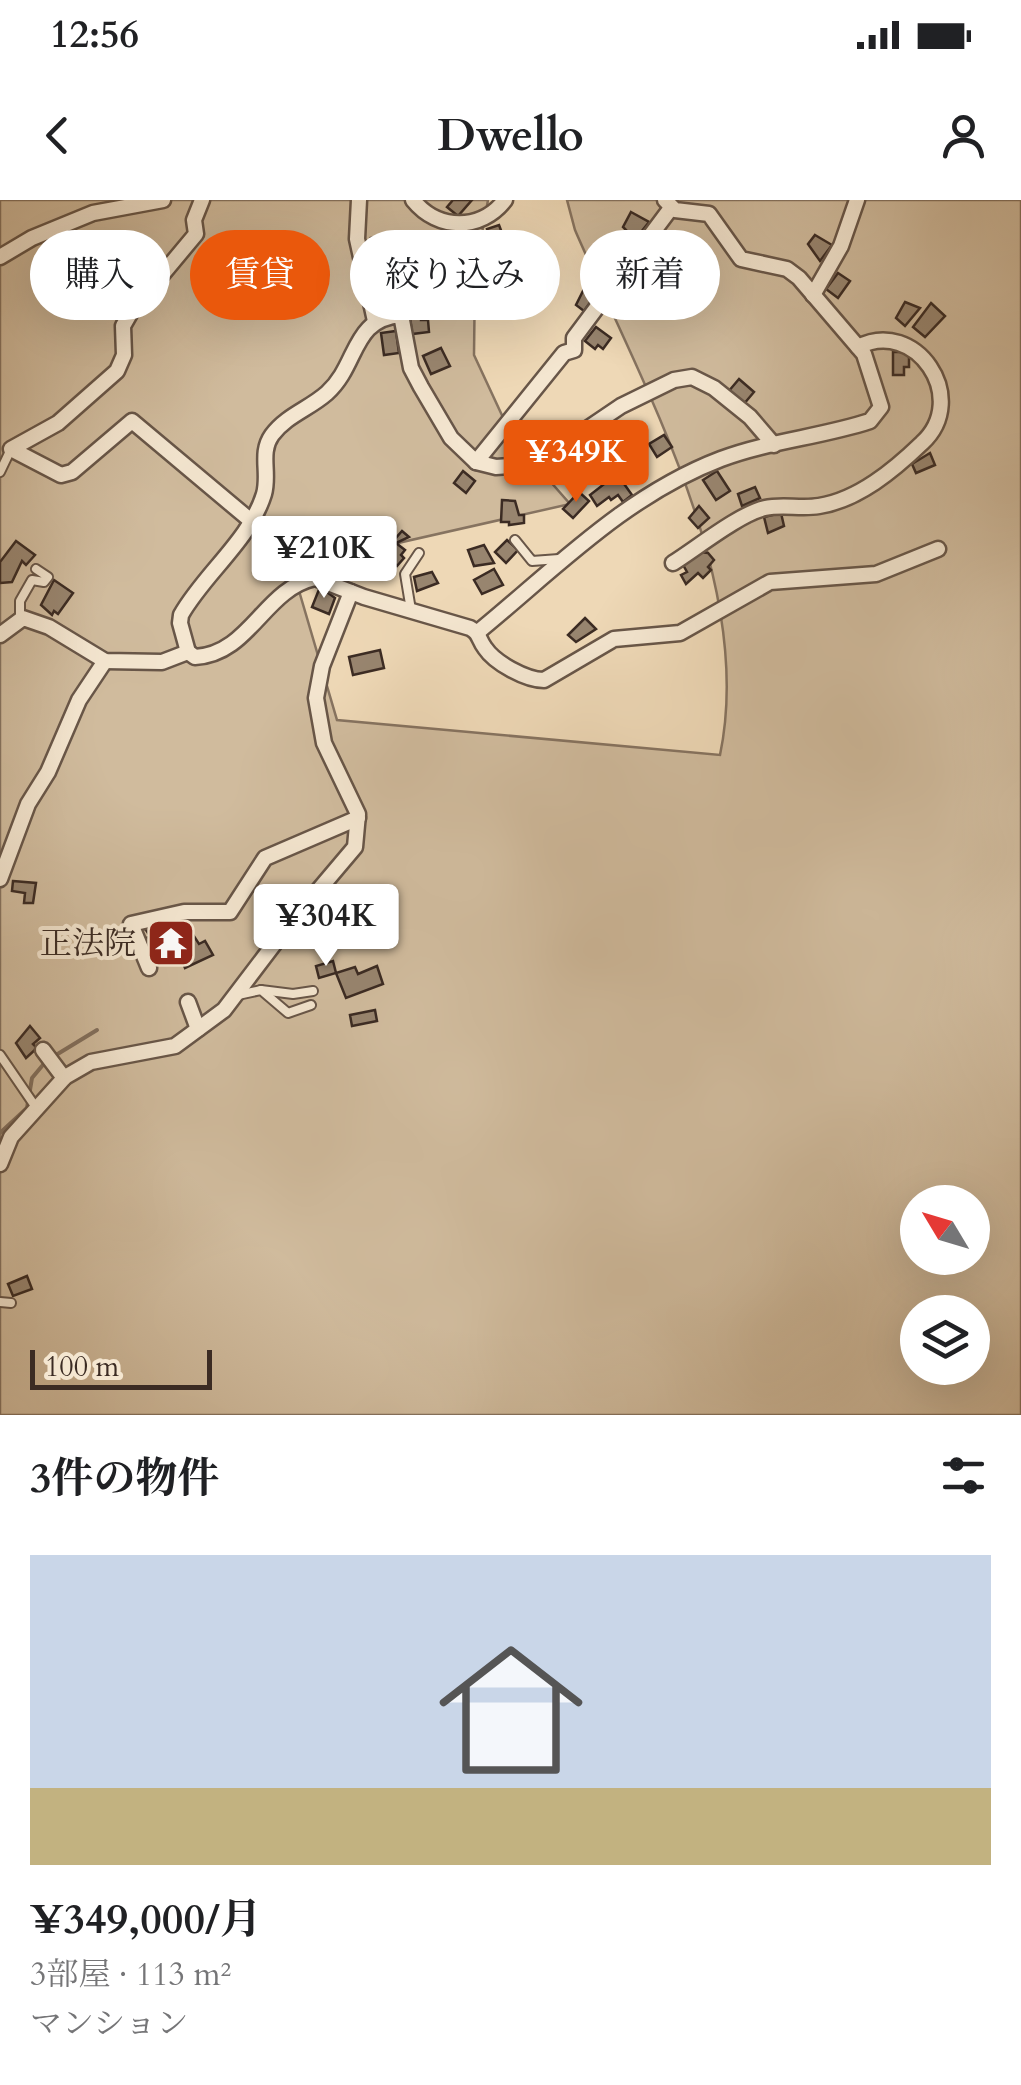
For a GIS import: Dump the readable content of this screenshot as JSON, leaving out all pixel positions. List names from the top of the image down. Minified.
{"places":{"temple":["正法院"]},"scale_bar":"100 m","north":"top left","page":{"status":"12:56","header":"Dwello","chip":["購入","賃貸","絞り込み","新着"],"price":["¥349K","¥210K","¥304K"],"scale":"100 m","heading":"3件の物件","list":[{"name":"¥349,000/月","note":"3部屋 · 113 m² · マンション"}]}}
